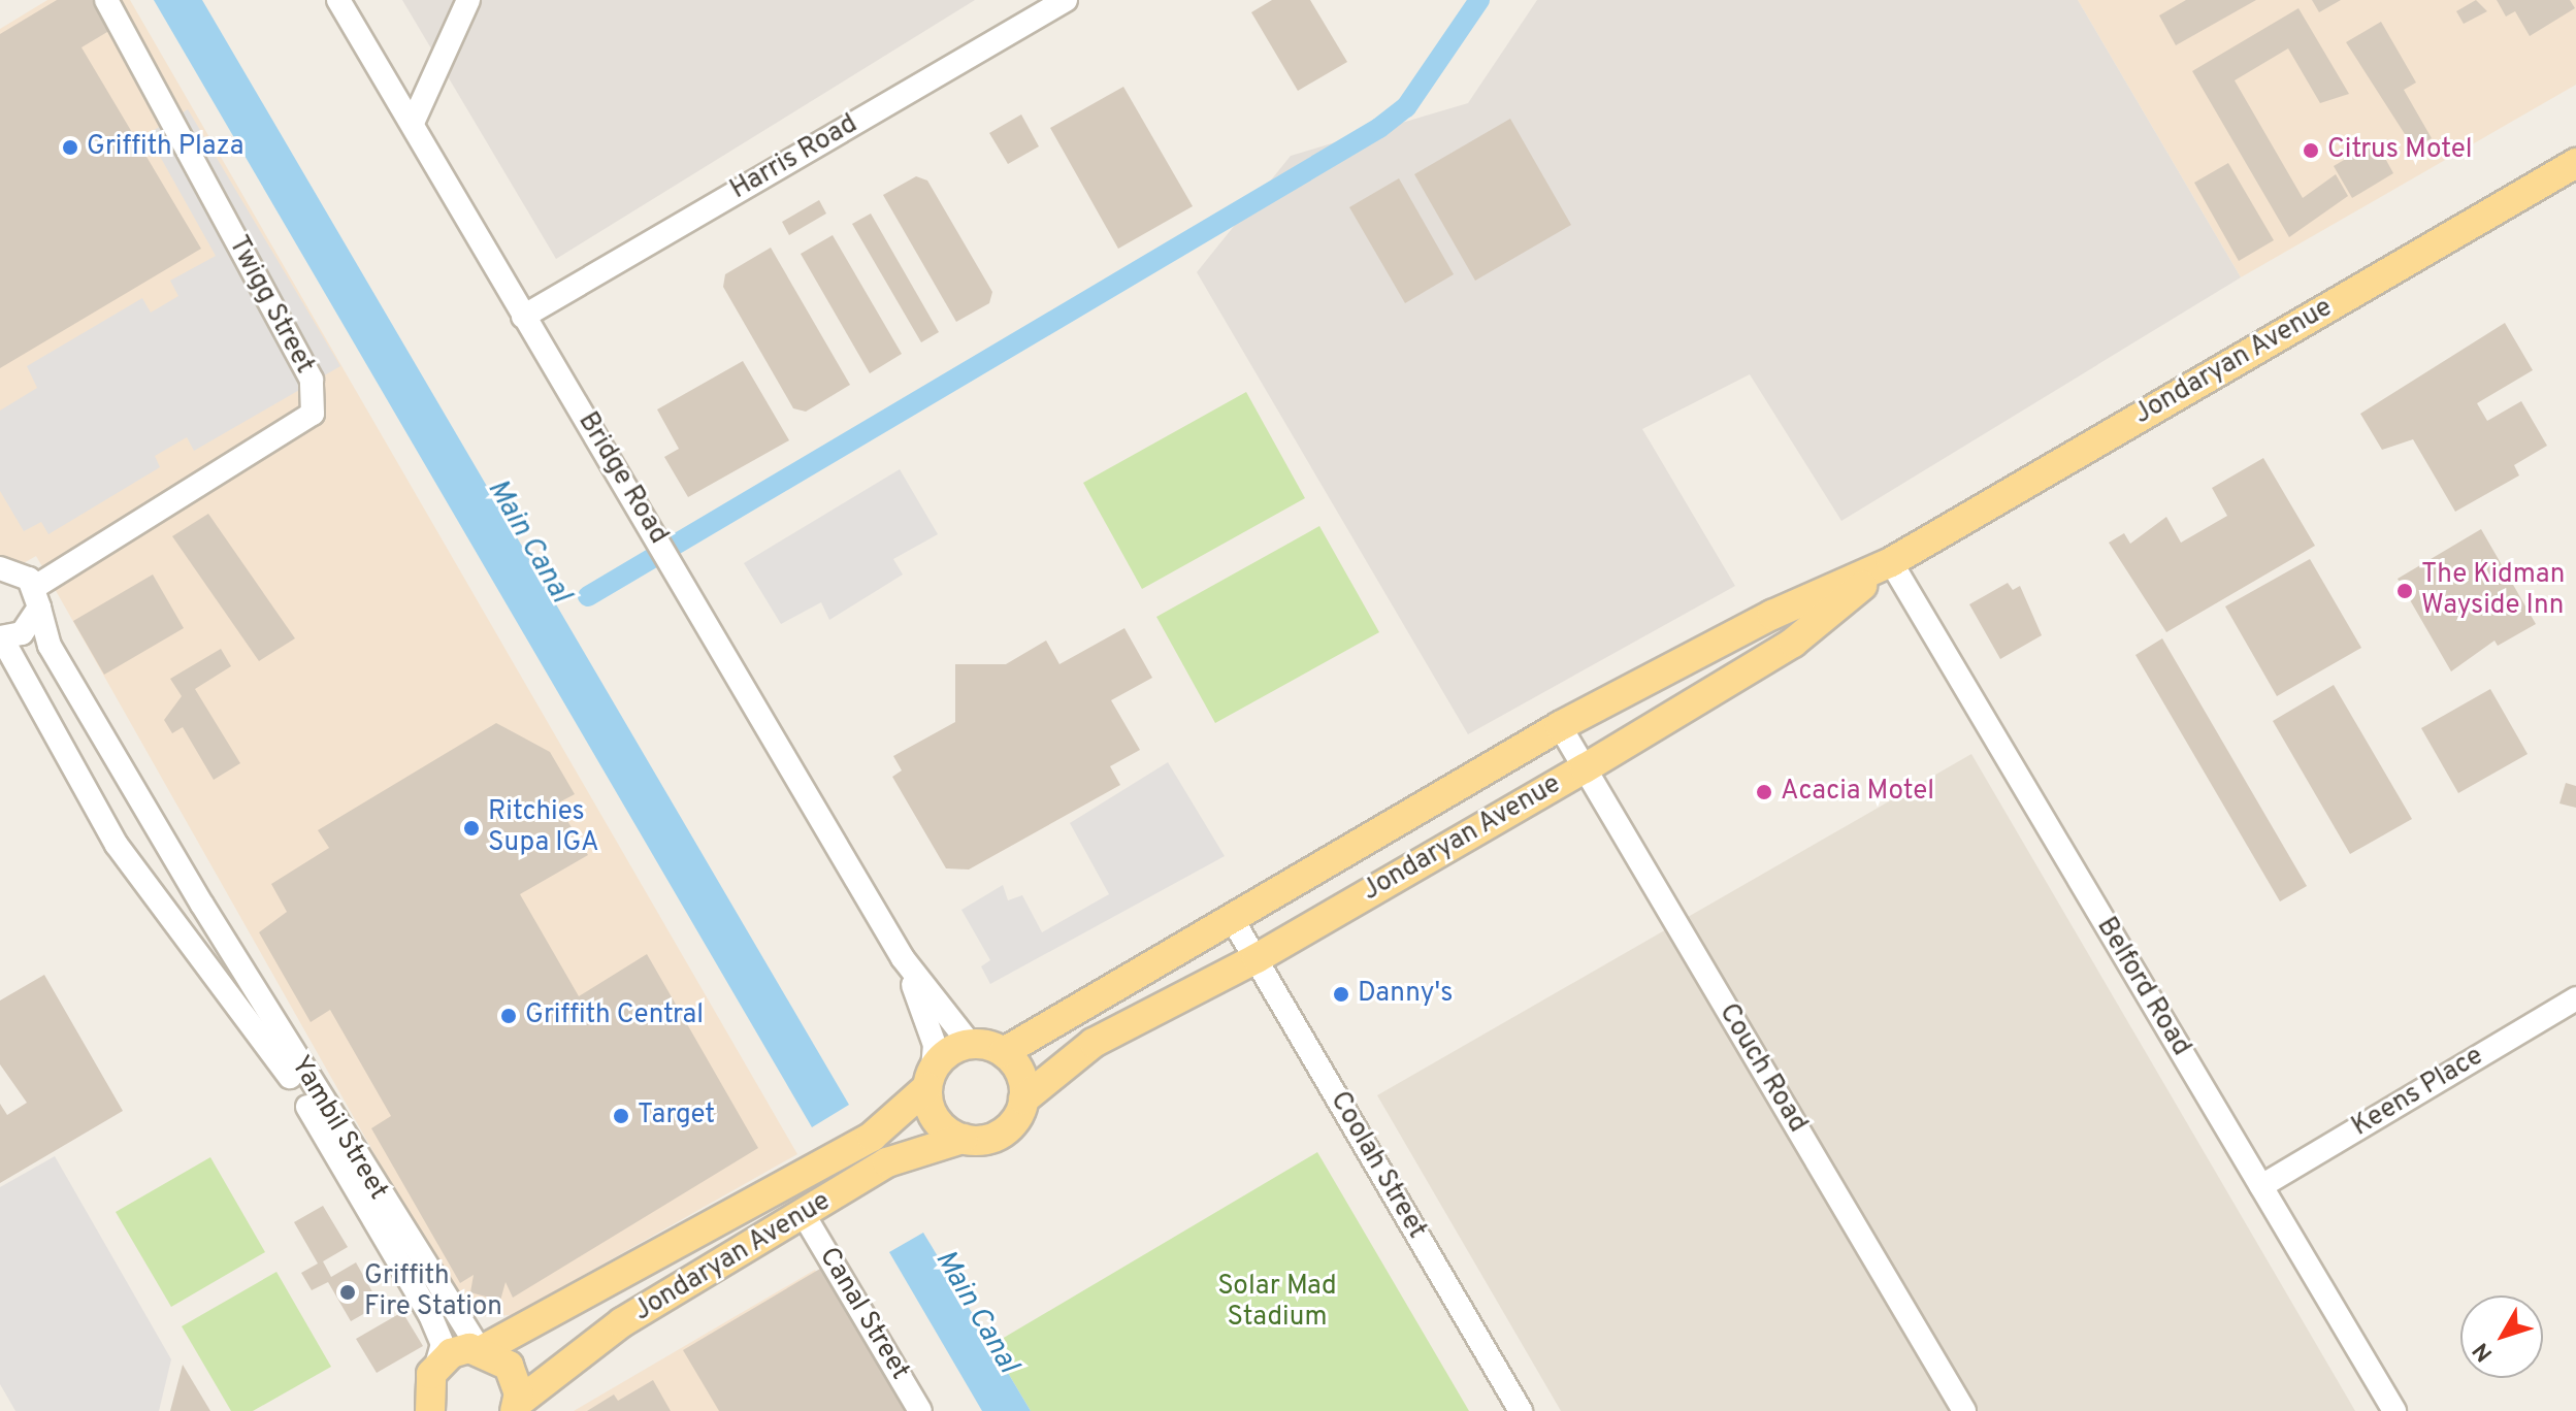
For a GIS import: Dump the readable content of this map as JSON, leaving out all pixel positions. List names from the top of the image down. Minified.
{"streets":{"main road":["Jondaryan Avenue"],"street":["Harris Road","Twigg Street","Bridge Road","Belford Road","Couch Road","Keens Place","Yambil Street","Coolah Street","Canal Street"]},"crossings":[["Harris Road","Bridge Road"],["Twigg Street","Yambil Street"],["Jondaryan Avenue","Bridge Road"],["Jondaryan Avenue","Belford Road"],["Jondaryan Avenue","Couch Road"],["Jondaryan Avenue","Yambil Street"],["Jondaryan Avenue","Coolah Street"],["Jondaryan Avenue","Canal Street"],["Belford Road","Keens Place"]],"water":["Main Canal"],"parks":["Solar Mad Stadium"],"places":["Griffith Plaza","Citrus Motel","The Kidman Wayside Inn","Acacia Motel","Ritchies Supa IGA","Danny's","Griffith Central","Target","Griffith Fire Station"],"north":"bottom left"}
